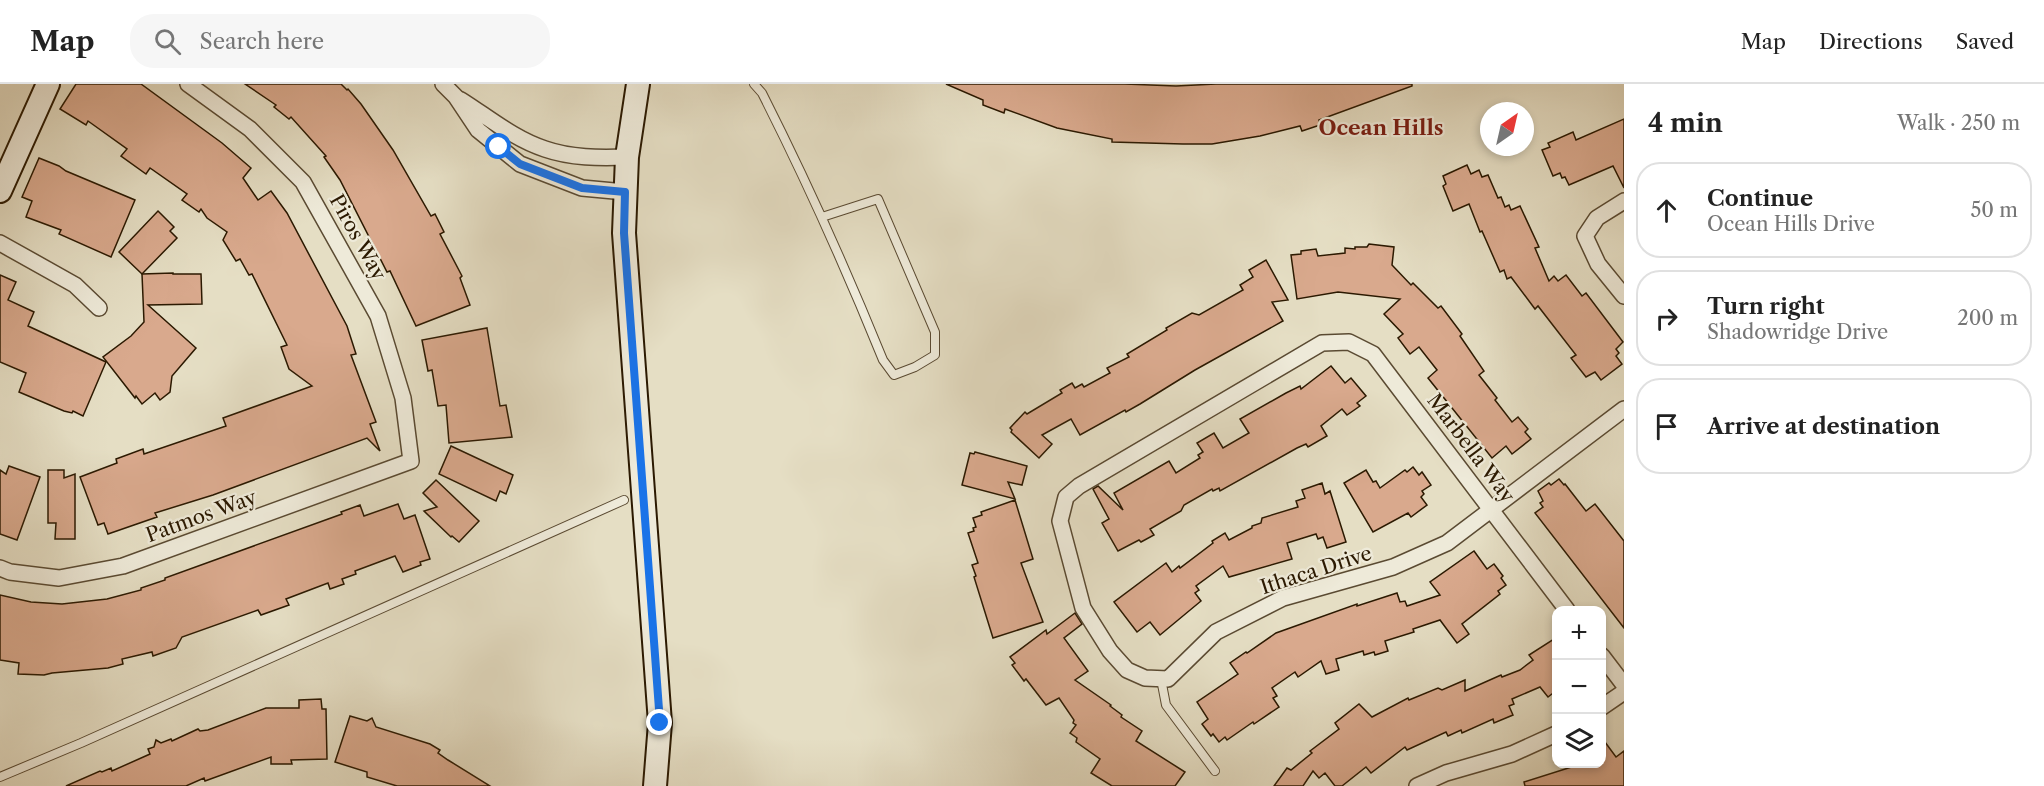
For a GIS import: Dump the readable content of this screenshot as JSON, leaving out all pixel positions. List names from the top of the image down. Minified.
{"streets":{"street":["Piros Way","Marbella Way","Patmos Way","Ithaca Drive"]},"crossings":[["Piros Way","Patmos Way"],["Marbella Way","Ithaca Drive"]],"districts":["Ocean Hills"],"north":"top right","page":{"header":"Map","search":"Search here","nav":["Map","Directions","Saved"],"heading":["4 min","Walk · 250 m"],"list":[["Continue","Ocean Hills Drive","50 m"],["Turn right","Shadowridge Drive","200 m"],"Arrive at destination"],"map_buttons":["+","−"]}}
